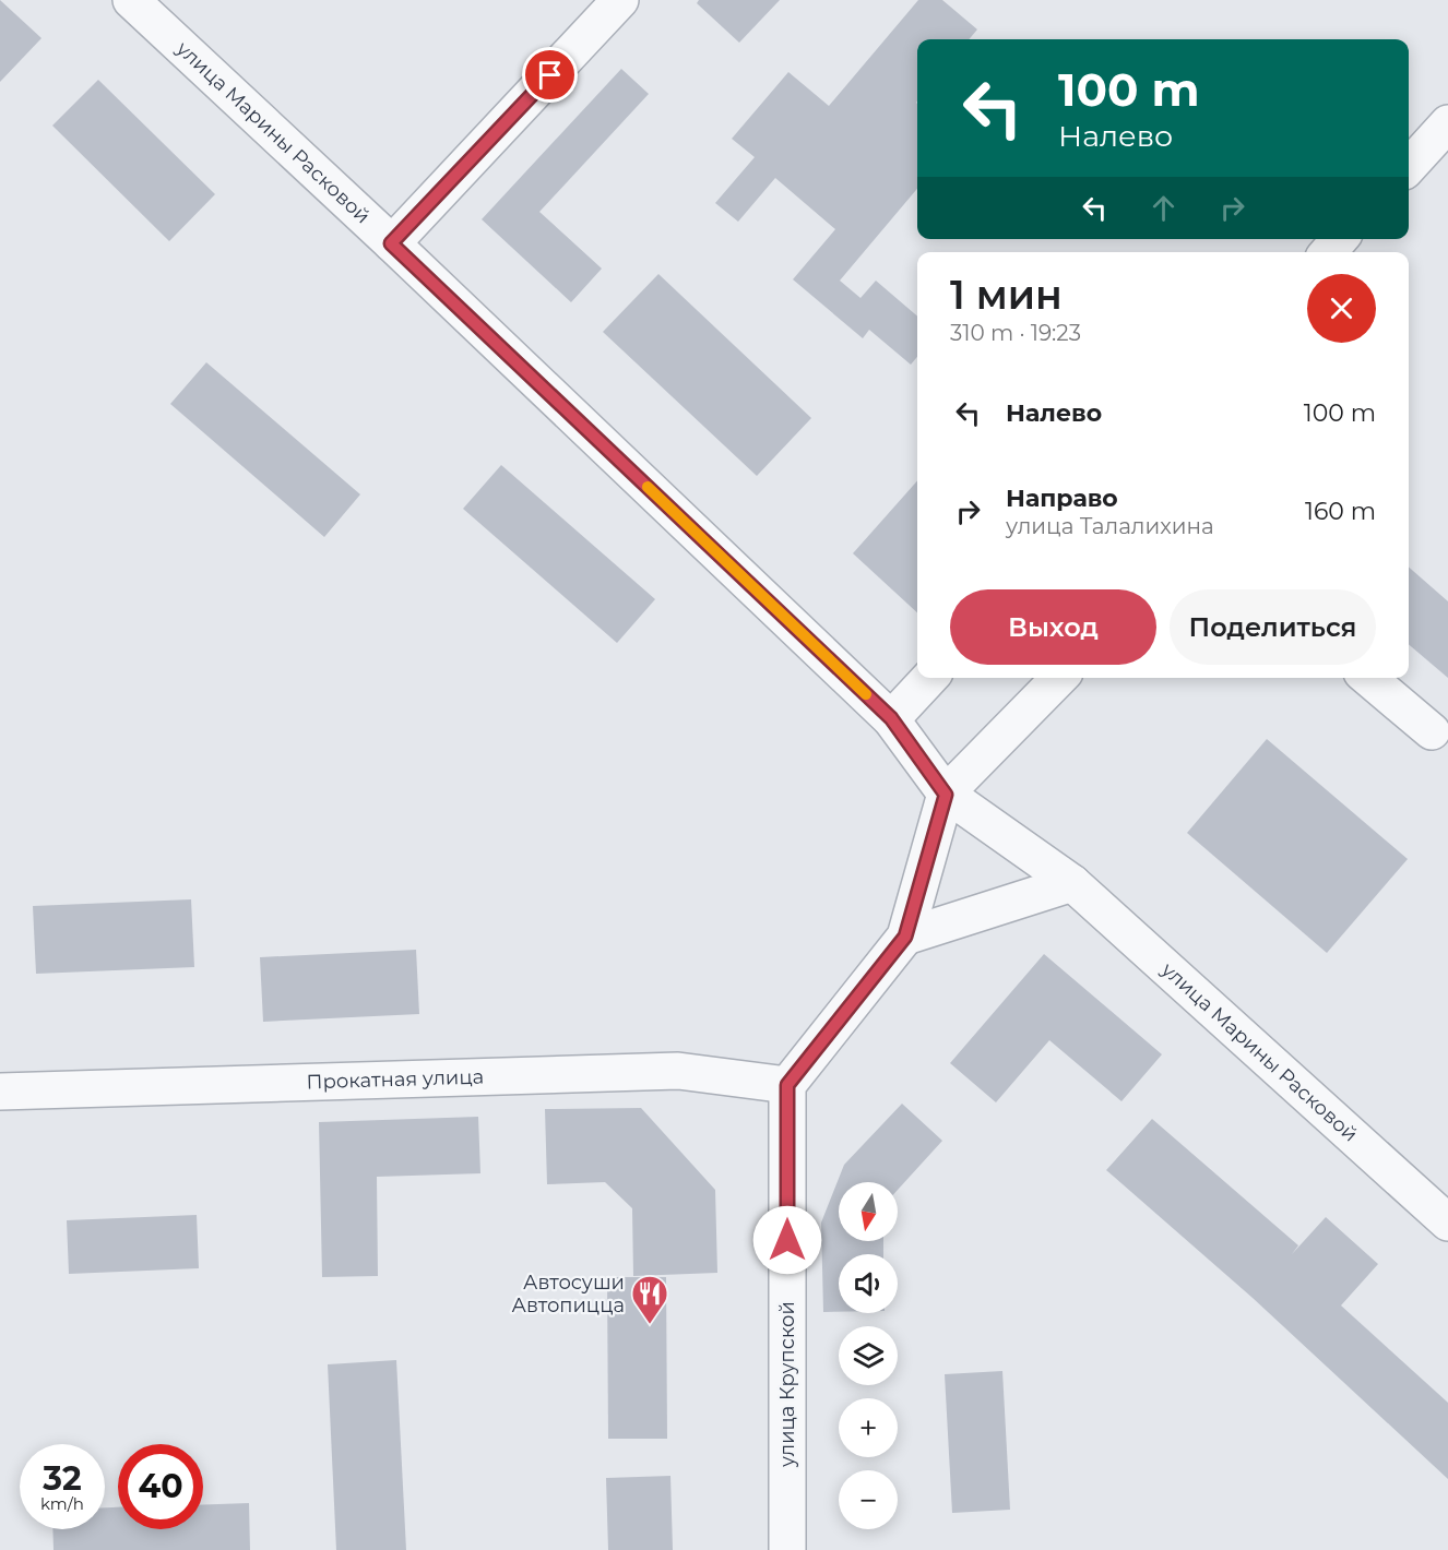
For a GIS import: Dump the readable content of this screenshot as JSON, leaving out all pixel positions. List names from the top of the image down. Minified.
{"streets":{"street":["улица Марины Расковой","Прокатная улица","улица Крупской"]},"crossings":[["Прокатная улица","улица Крупской"]],"places":{"restaurant":["Автосуши Автопицца"]},"north":"bottom","page":{"turn":["100 m","Налево"],"heading":["1 мин","310 m · 19:23"],"list":[{"name":"Налево","value":"100 m"},{"name":"Направо","note":"улица Талалихина","value":"160 m"}],"buttons":["Выход","Поделиться"],"map_buttons":["+","−"],"speed":"32 km/h","limit":"40"}}
